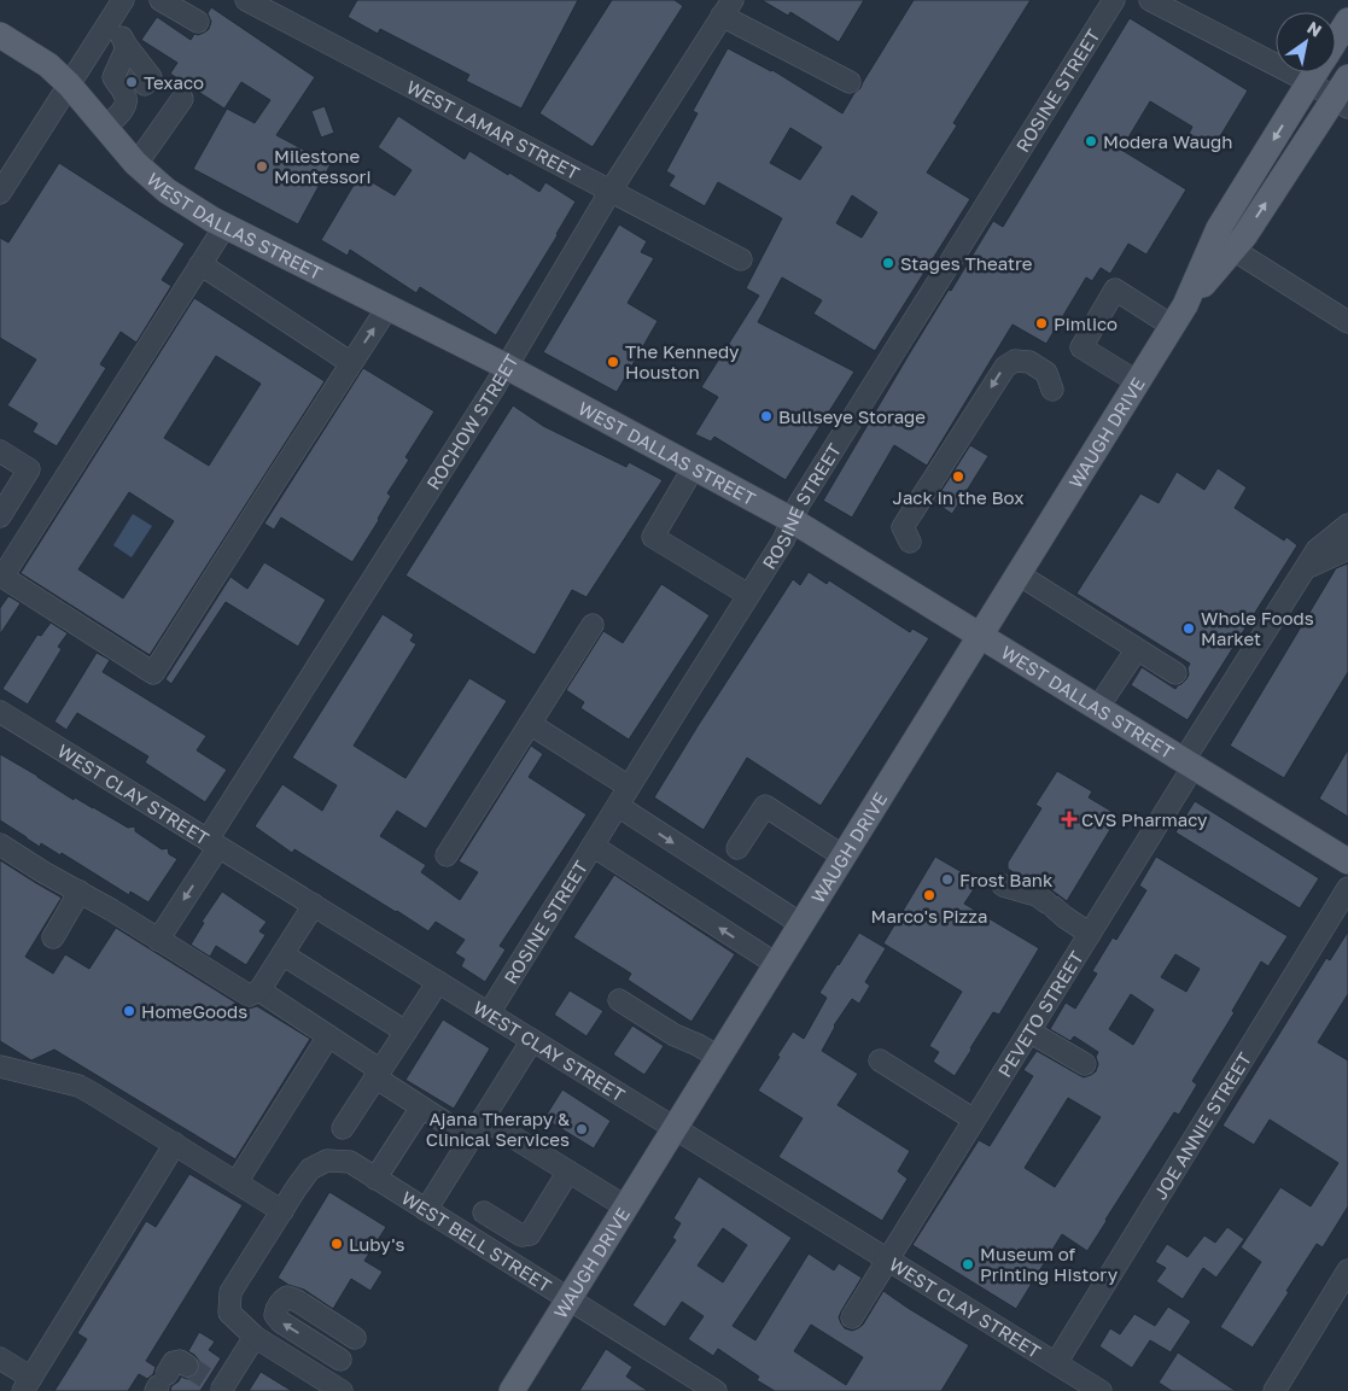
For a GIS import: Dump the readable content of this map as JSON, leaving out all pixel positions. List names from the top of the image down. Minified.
{"streets":{"main road":["WEST DALLAS STREET","WAUGH DRIVE"],"street":["ROSINE STREET","WEST LAMAR STREET","ROCHOW STREET","WEST CLAY STREET","PEVETO STREET","JOE ANNIE STREET","WEST BELL STREET"]},"crossings":[["ROSINE STREET","WEST DALLAS STREET"],["ROSINE STREET","WEST CLAY STREET"],["WEST LAMAR STREET","ROCHOW STREET"],["WEST DALLAS STREET","ROCHOW STREET"],["WEST DALLAS STREET","WAUGH DRIVE"],["WEST DALLAS STREET","PEVETO STREET"],["ROCHOW STREET","WEST CLAY STREET"],["WAUGH DRIVE","WEST CLAY STREET"],["WAUGH DRIVE","WEST BELL STREET"],["WEST CLAY STREET","PEVETO STREET"],["WEST CLAY STREET","JOE ANNIE STREET"]],"places":{"other":["Texaco","Modera Waugh","Milestone Montessori","Stages Theatre","Pimlico","The Kennedy Houston","Bullseye Storage","Jack in the Box","Whole Foods Market","Frost Bank","Marco's Pizza","HomeGoods","Ajana Therapy & Clinical Services","Luby's","Museum of Printing History"],"health":["CVS Pharmacy"]},"north":"top right"}
